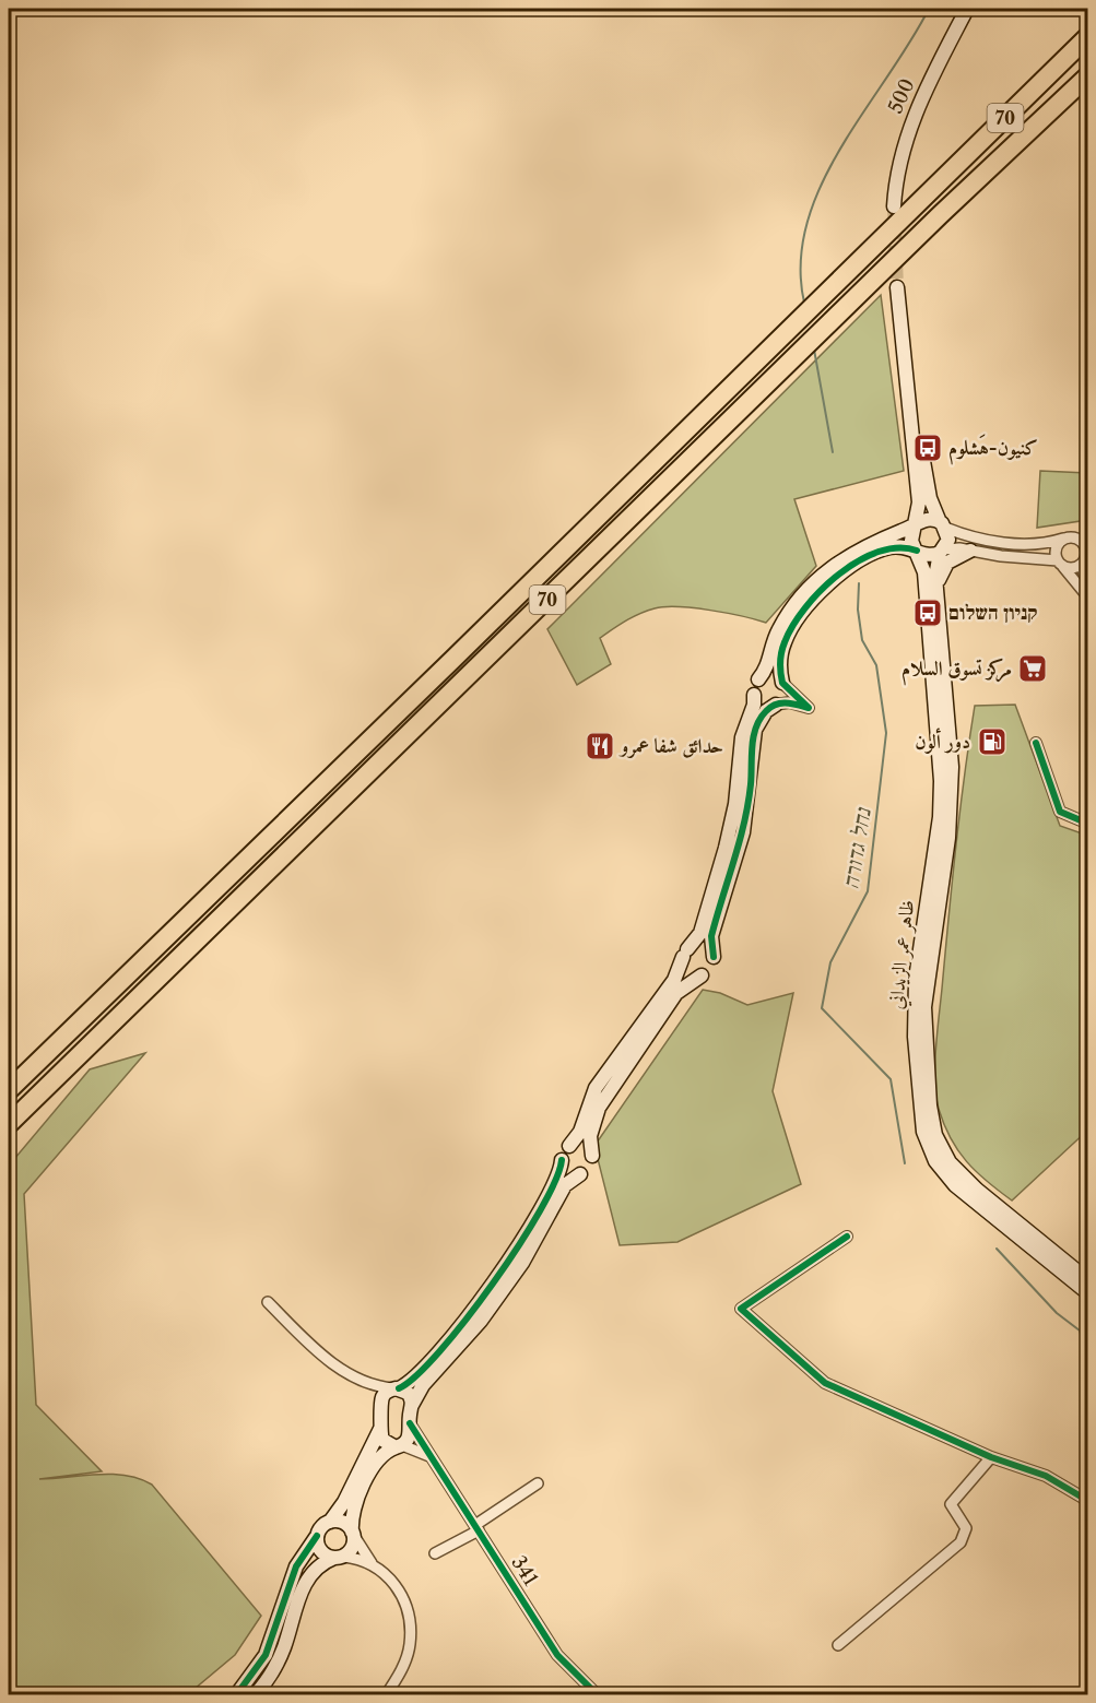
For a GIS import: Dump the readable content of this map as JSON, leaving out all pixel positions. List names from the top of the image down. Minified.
{"streets":{"highway":["70"],"street":["500","ظاهر عمر الزيداني","341"]},"water":["נחל גדורה"],"places":{"bus stop":["كنيون-هَشلوم","קניון השלום"],"supermarket":["مركز تسوق السلام"],"fuel station":["دور ألون"],"restaurant":["حدائق شفا عمرو"]}}
